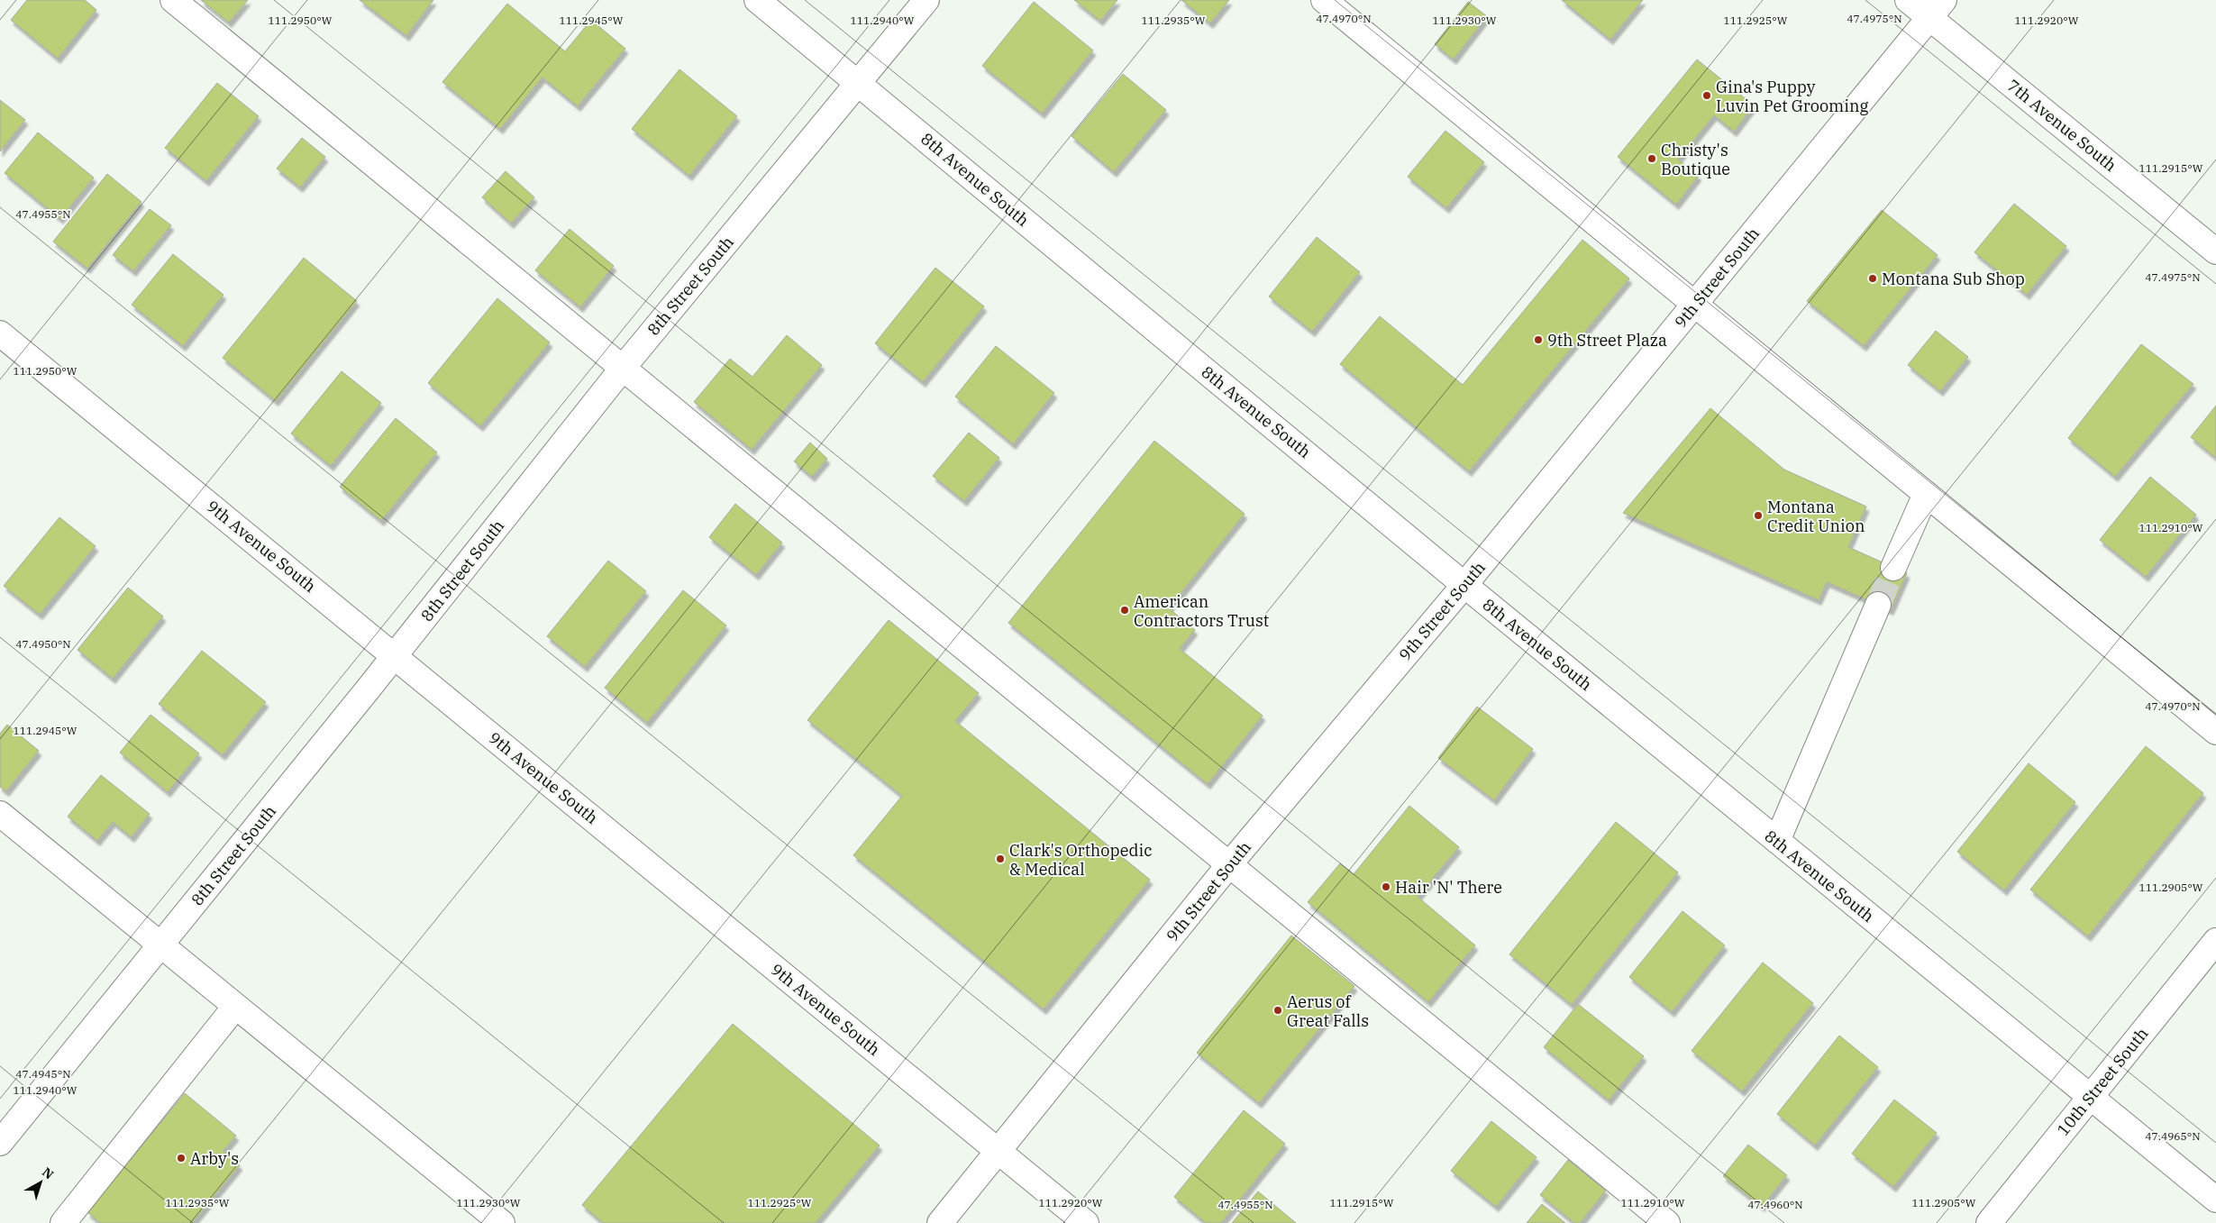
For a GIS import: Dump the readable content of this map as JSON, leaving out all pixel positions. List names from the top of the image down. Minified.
{"streets":{"street":["7th Avenue South","8th Avenue South","9th Street South","8th Street South","9th Avenue South","10th Street South"]},"crossings":[["7th Avenue South","9th Street South"],["8th Avenue South","9th Street South"],["8th Avenue South","8th Street South"],["8th Avenue South","10th Street South"],["9th Street South","9th Avenue South"],["8th Street South","9th Avenue South"]],"places":["Gina's Puppy Luvin Pet Grooming","Christy's Boutique","Montana Sub Shop","9th Street Plaza","Montana Credit Union","American Contractors Trust","Clark's Orthopedic & Medical","Hair 'N' There","Aerus of Great Falls","Arby's"],"north":"top right","coordinates":["47.4970°N","47.4975°N","111.2945°W","111.2935°W","111.2930°W","111.2925°W","111.2920°W","111.2950°W","111.2940°W","111.2915°W","47.4955°N","111.2910°W","47.4950°N","111.2905°W","47.4945°N","47.4965°N","47.4960°N"]}
